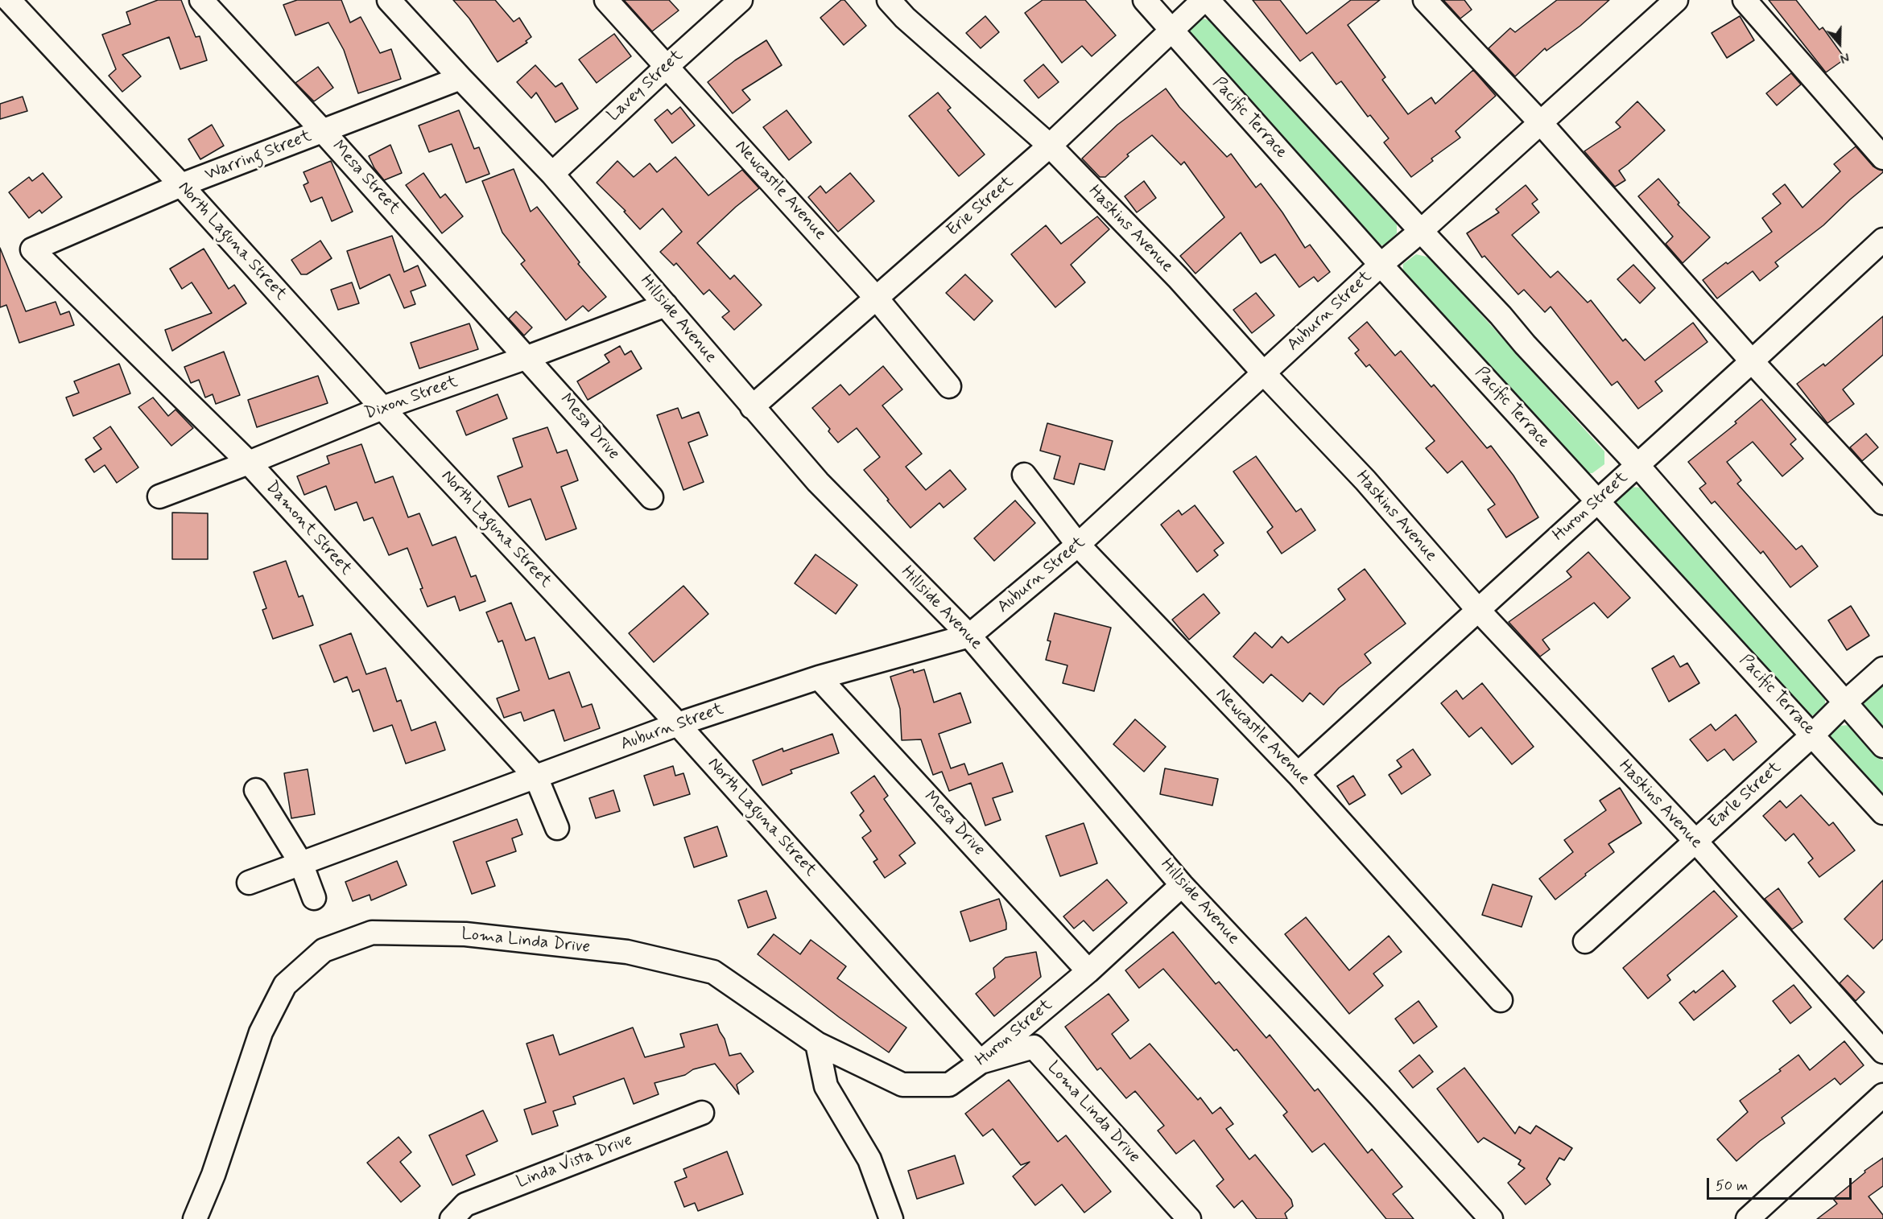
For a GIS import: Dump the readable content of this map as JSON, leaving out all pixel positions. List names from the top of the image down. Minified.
{"streets":{"street":["Lavey Street","Pacific Terrace","Warring Street","Mesa Street","Newcastle Avenue","Erie Street","Haskins Avenue","North Laguna Street","Auburn Street","Hillside Avenue","Dixon Street","Mesa Drive","Huron Street","Damont Street","Earle Street","Loma Linda Drive","Linda Vista Drive"]},"crossings":[["Lavey Street","Newcastle Avenue"],["Lavey Street","Hillside Avenue"],["Pacific Terrace","Erie Street"],["Pacific Terrace","Auburn Street"],["Pacific Terrace","Huron Street"],["Pacific Terrace","Earle Street"],["Warring Street","Mesa Street"],["Warring Street","North Laguna Street"],["Warring Street","Hillside Avenue"],["Warring Street","Damont Street"],["Mesa Street","Dixon Street"],["Mesa Street","Mesa Drive"],["Newcastle Avenue","Erie Street"],["Newcastle Avenue","Auburn Street"],["Newcastle Avenue","Huron Street"],["Erie Street","Haskins Avenue"],["Erie Street","Hillside Avenue"],["Haskins Avenue","Auburn Street"],["Haskins Avenue","Huron Street"],["Haskins Avenue","Earle Street"],["North Laguna Street","Auburn Street"],["North Laguna Street","Dixon Street"],["North Laguna Street","Huron Street"],["North Laguna Street","Loma Linda Drive"],["Auburn Street","Hillside Avenue"],["Auburn Street","Mesa Drive"],["Auburn Street","Damont Street"],["Hillside Avenue","Dixon Street"],["Hillside Avenue","Huron Street"],["Dixon Street","Mesa Drive"],["Dixon Street","Damont Street"],["Mesa Drive","Huron Street"],["Huron Street","Loma Linda Drive"]],"scale_bar":"50 m","north":"bottom"}
